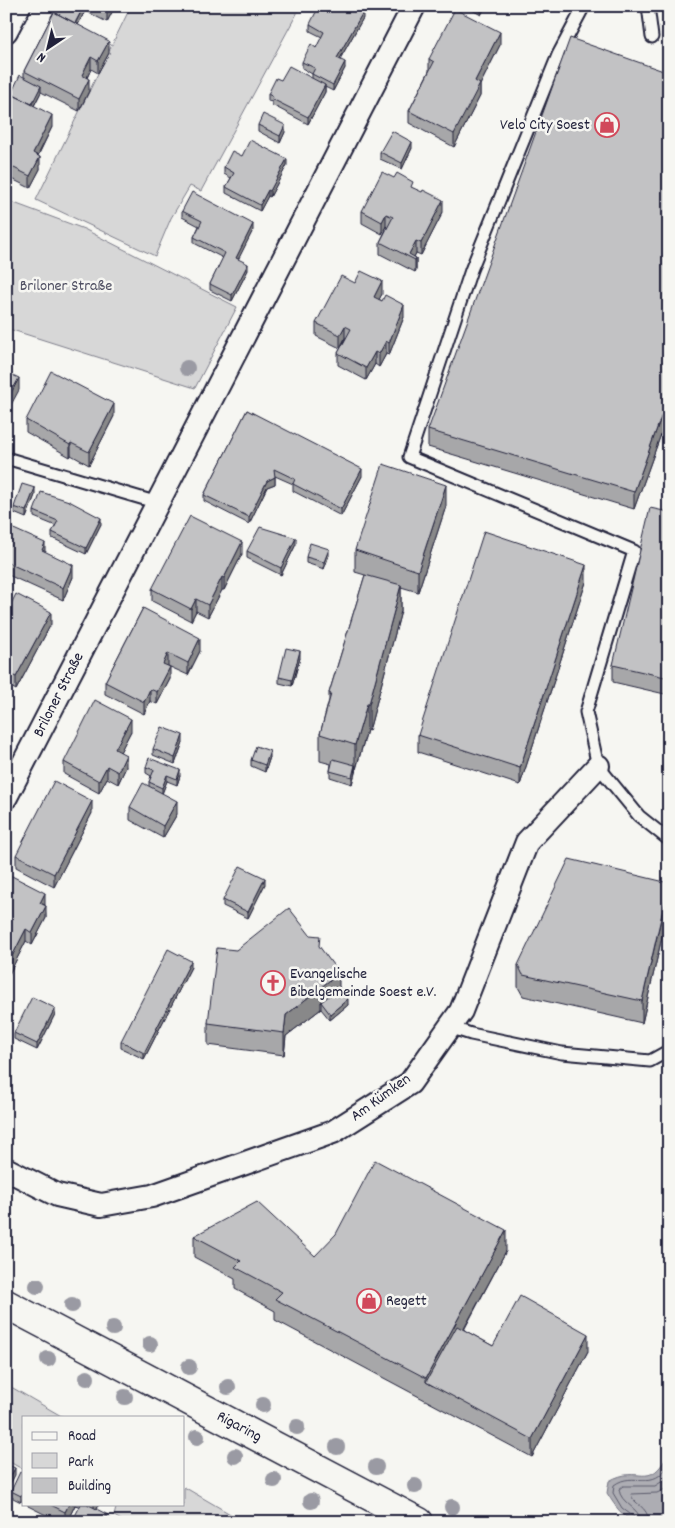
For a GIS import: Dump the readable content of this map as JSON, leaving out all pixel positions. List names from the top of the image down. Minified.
{"streets":{"main road":["Rigaring"],"street":["Briloner Straße","Am Kümken"]},"parks":["Briloner Straße"],"places":{"shop":["Velo City Soest","Regett"],"church":["Evangelische Bibelgemeinde Soest e.V."]},"legend":["Road","Park","Building"],"north":"bottom left"}
